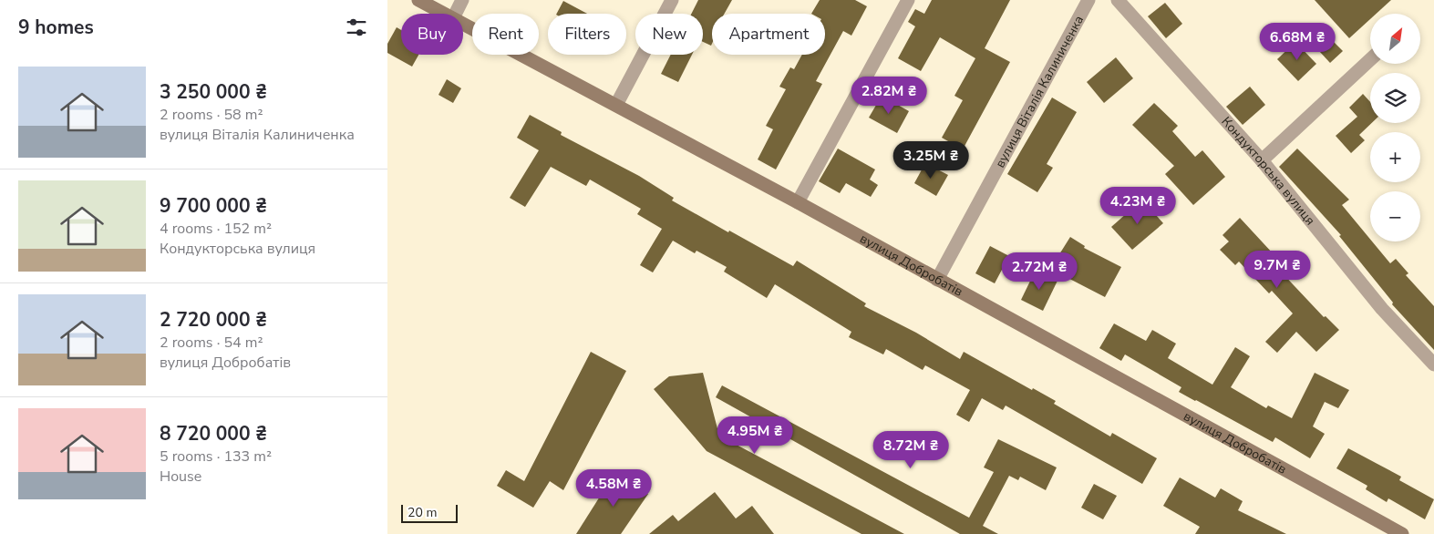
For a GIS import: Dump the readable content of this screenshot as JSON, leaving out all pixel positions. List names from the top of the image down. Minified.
{"streets":{"street":["вулиця Віталія Калиниченка","Кондукторська вулиця","вулиця Добробатів"]},"crossings":[["вулиця Віталія Калиниченка","вулиця Добробатів"]],"scale_bar":"20 m","north":"top right","page":{"heading":"9 homes","map_buttons":["+","−"],"chip":["Buy","Rent","Filters","New","Apartment"],"price":["6.68M ₴","2.82M ₴","3.25M ₴","4.23M ₴","9.7M ₴","2.72M ₴","4.95M ₴","8.72M ₴","4.58M ₴"],"list":[{"name":"3 250 000 ₴","note":"2 rooms · 58 m² · вулиця Віталія Калиниченка"},{"name":"9 700 000 ₴","note":"4 rooms · 152 m² · Кондукторська вулиця"},{"name":"2 720 000 ₴","note":"2 rooms · 54 m² · вулиця Добробатів"},{"name":"8 720 000 ₴","note":"5 rooms · 133 m² · House"}],"scale":"20 m"}}
